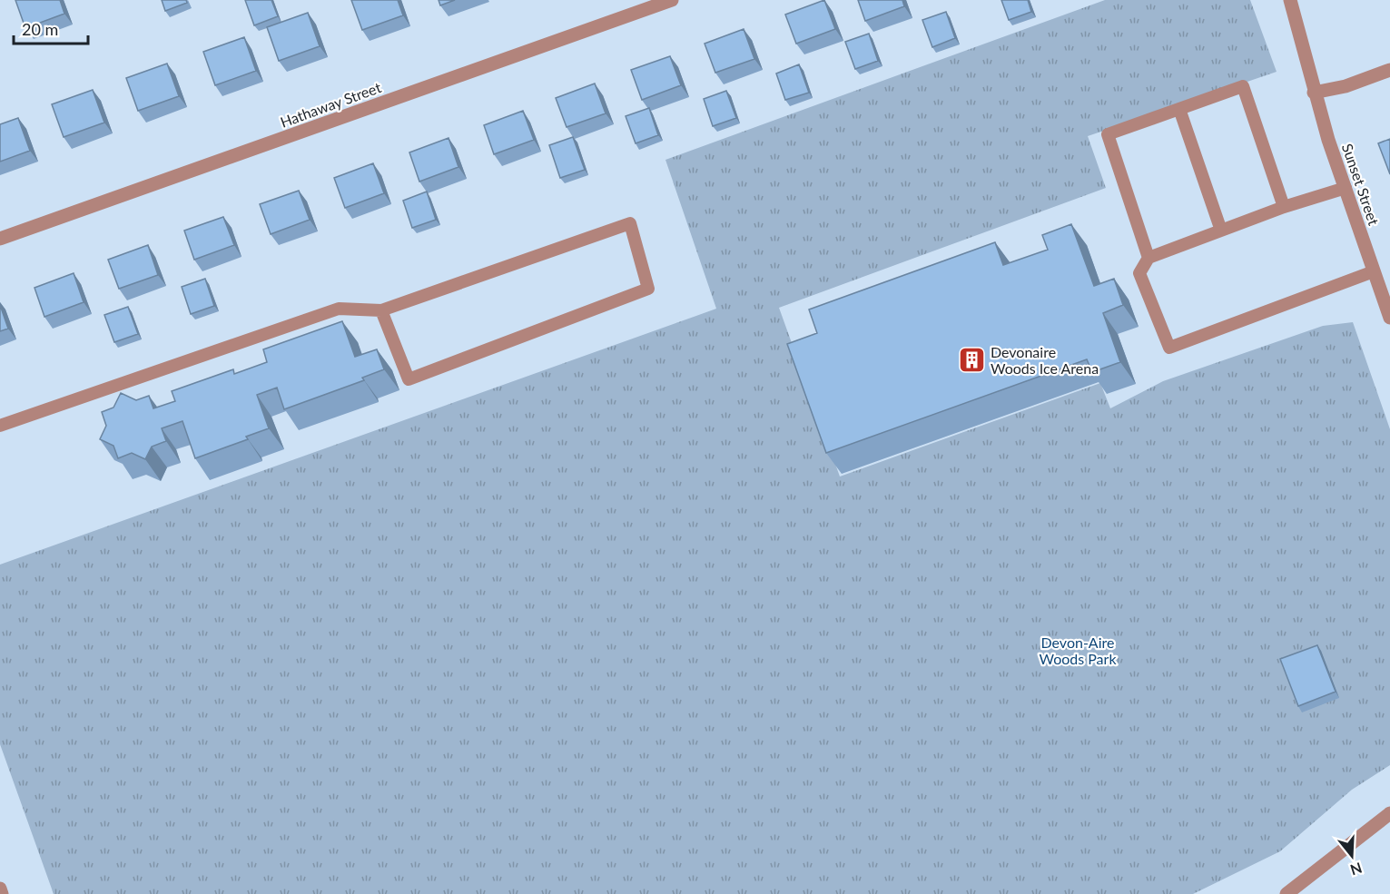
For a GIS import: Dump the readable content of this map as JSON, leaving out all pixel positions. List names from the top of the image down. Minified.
{"streets":{"street":["Hathaway Street","Sunset Street"]},"parks":["Devon-Aire Woods Park"],"places":{"building":["Devonaire Woods Ice Arena"]},"scale_bar":"20 m","north":"bottom"}
